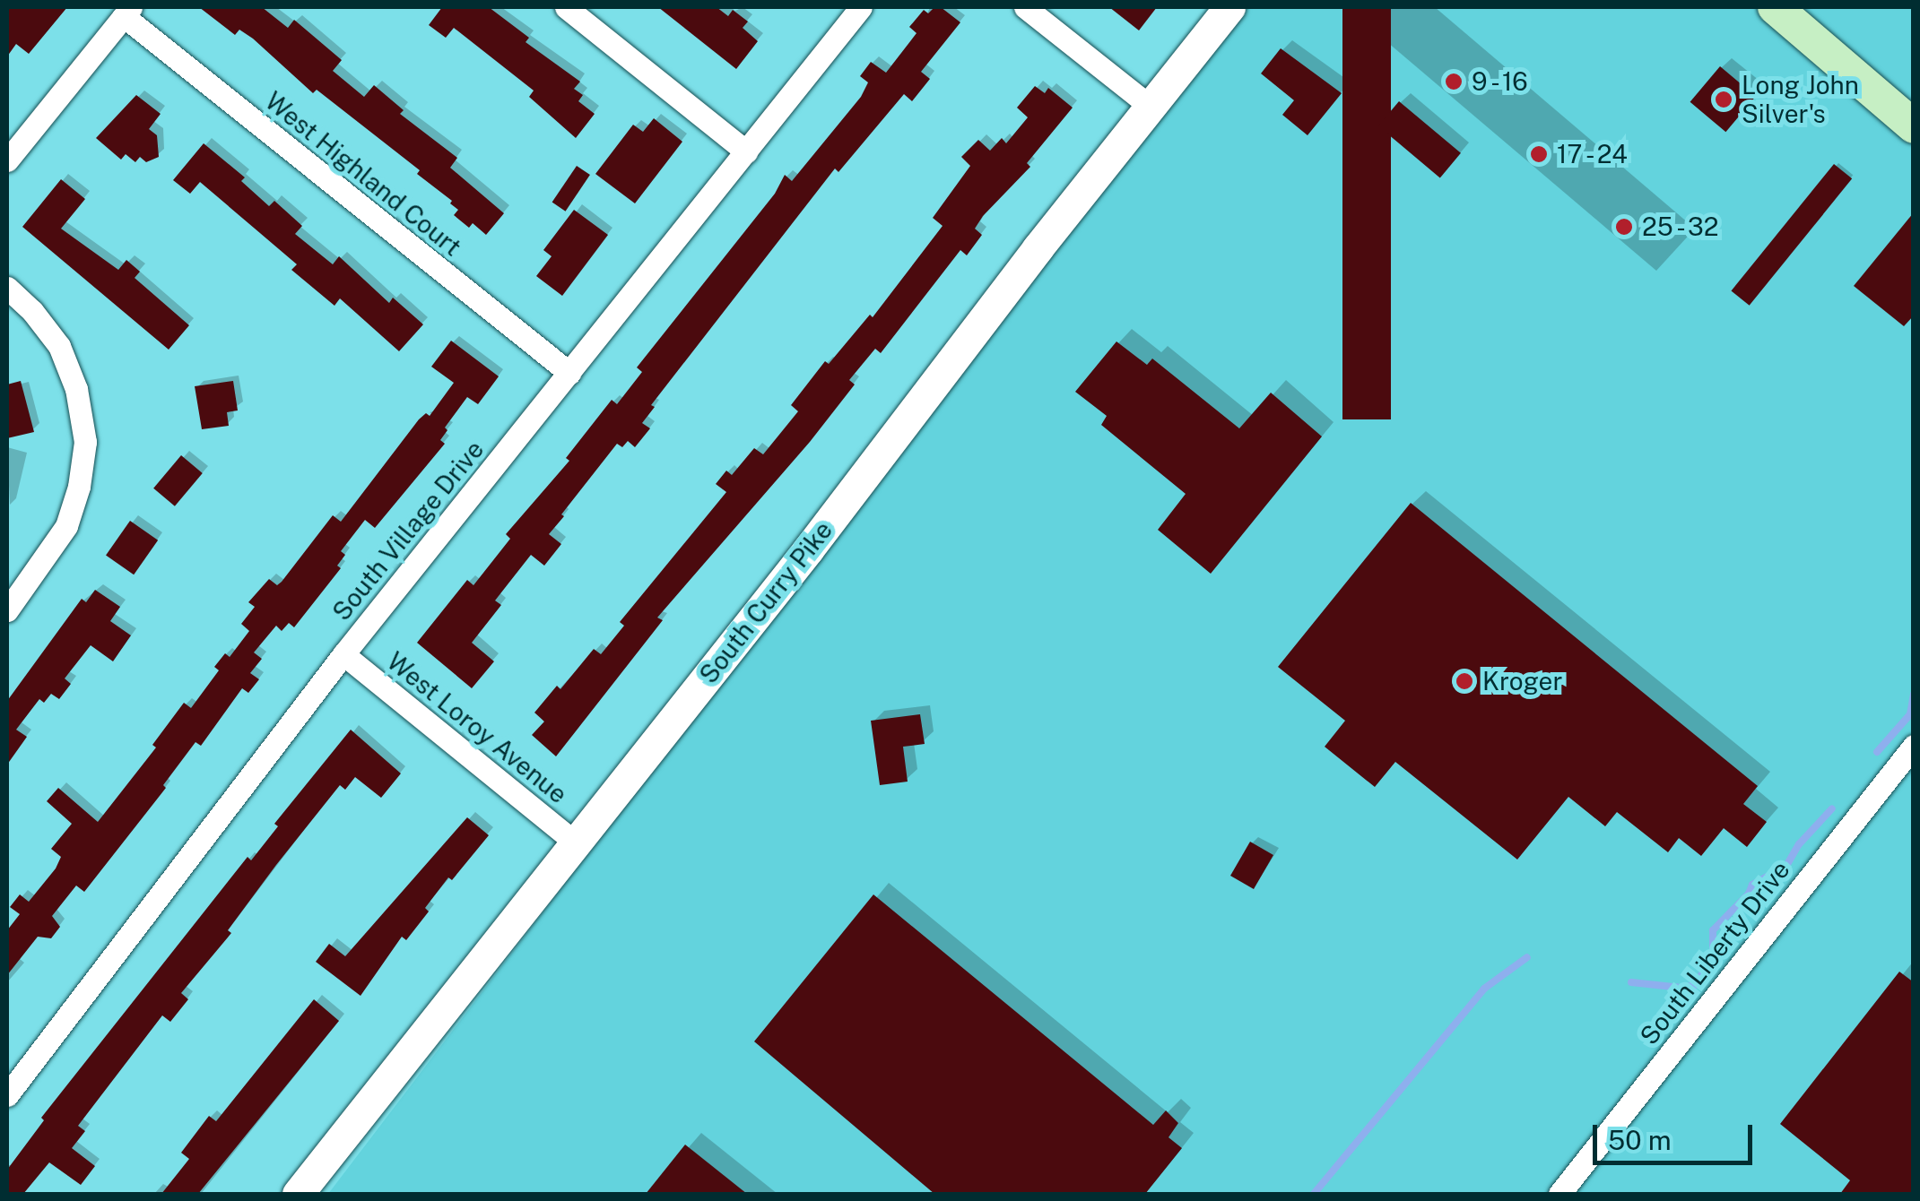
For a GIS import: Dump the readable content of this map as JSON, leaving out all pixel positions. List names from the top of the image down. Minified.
{"streets":{"main road":["South Curry Pike"],"street":["West Highland Court","South Village Drive","West Loroy Avenue","South Liberty Drive"]},"crossings":[["West Highland Court","South Village Drive"],["South Village Drive","West Loroy Avenue"],["South Curry Pike","West Loroy Avenue"]],"places":["9 - 16","Long John Silver's","17 - 24","25 - 32","Kroger"],"scale_bar":"50 m"}
